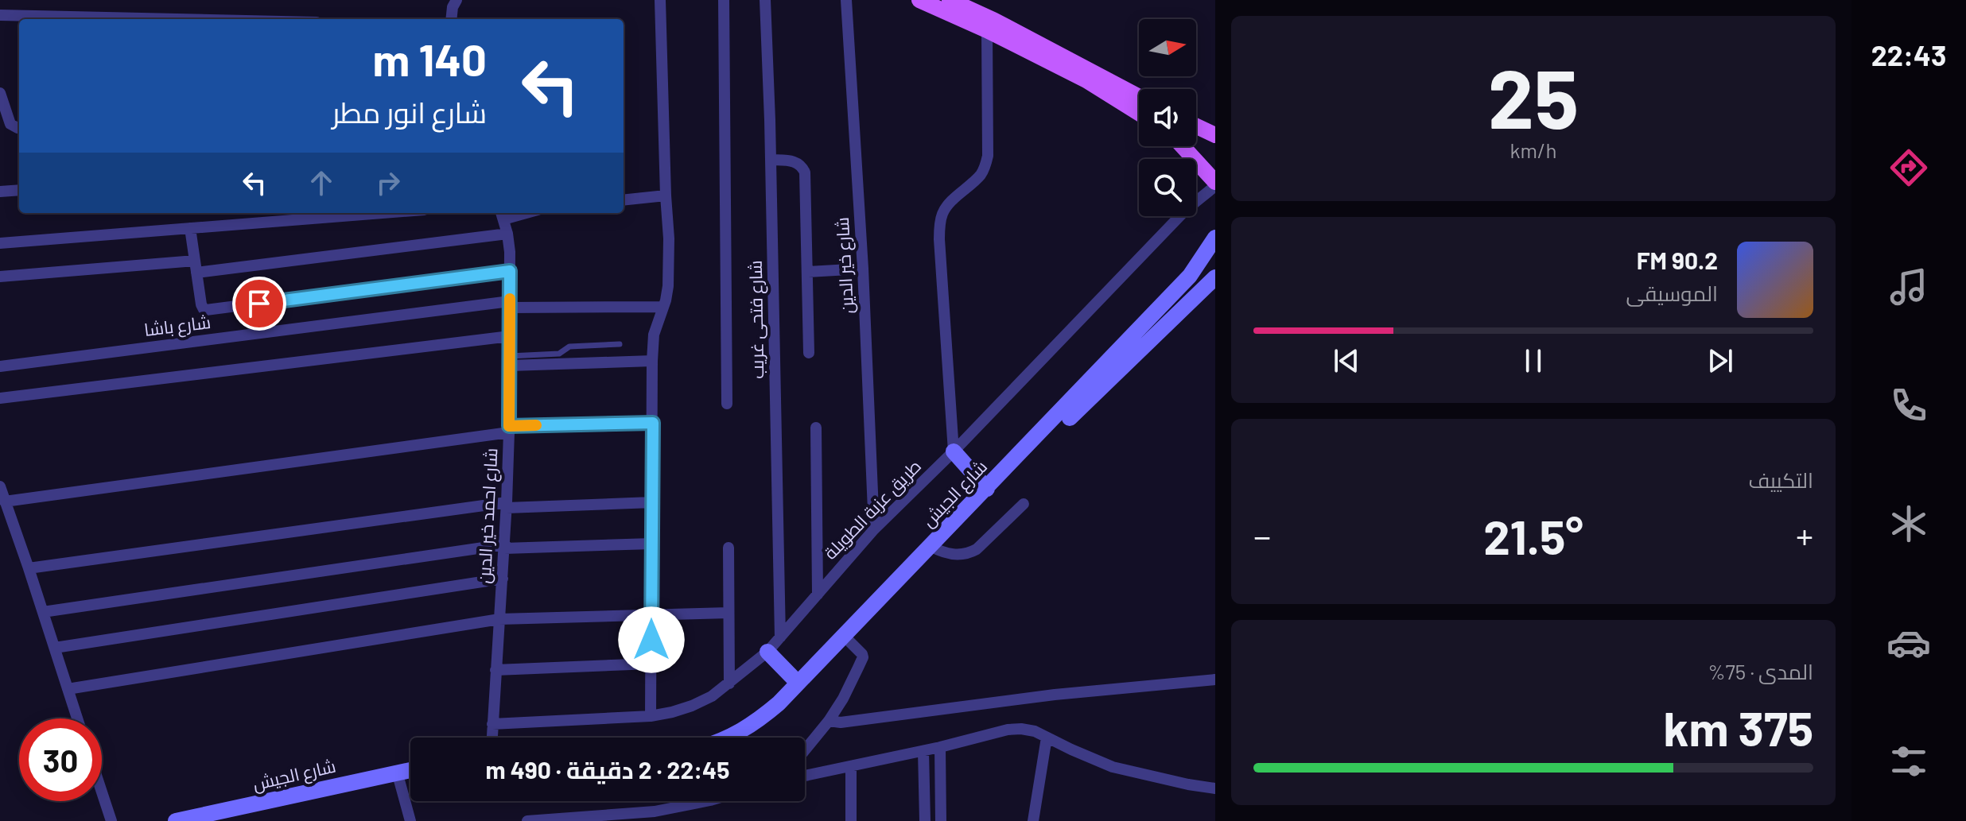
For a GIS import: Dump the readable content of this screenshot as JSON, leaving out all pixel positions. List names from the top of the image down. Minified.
{"streets":{"main road":["شارع الجيش"],"street":["شارع خير الدين","شارع فتحى غريب","شارع باشا","طريق عزبة الطويلة","شارع احمد خير الدين"]},"crossings":[["شارع خير الدين","طريق عزبة الطويلة"],["شارع فتحى غريب","طريق عزبة الطويلة"],["شارع باشا","شارع احمد خير الدين"],["طريق عزبة الطويلة","شارع احمد خير الدين"]],"north":"right","page":{"tabs":"22:43","tile":[["25","km/h"],"التكييف",["المدى · 75%","375 km"]],"turn":["140 m","شارع انور مطر"],"song":["90.2 FM","الموسيقى"],"heat":["−","21.5°","+"],"limit":"30","trip":"22:45 · 2 دقيقة · 490 m"}}
